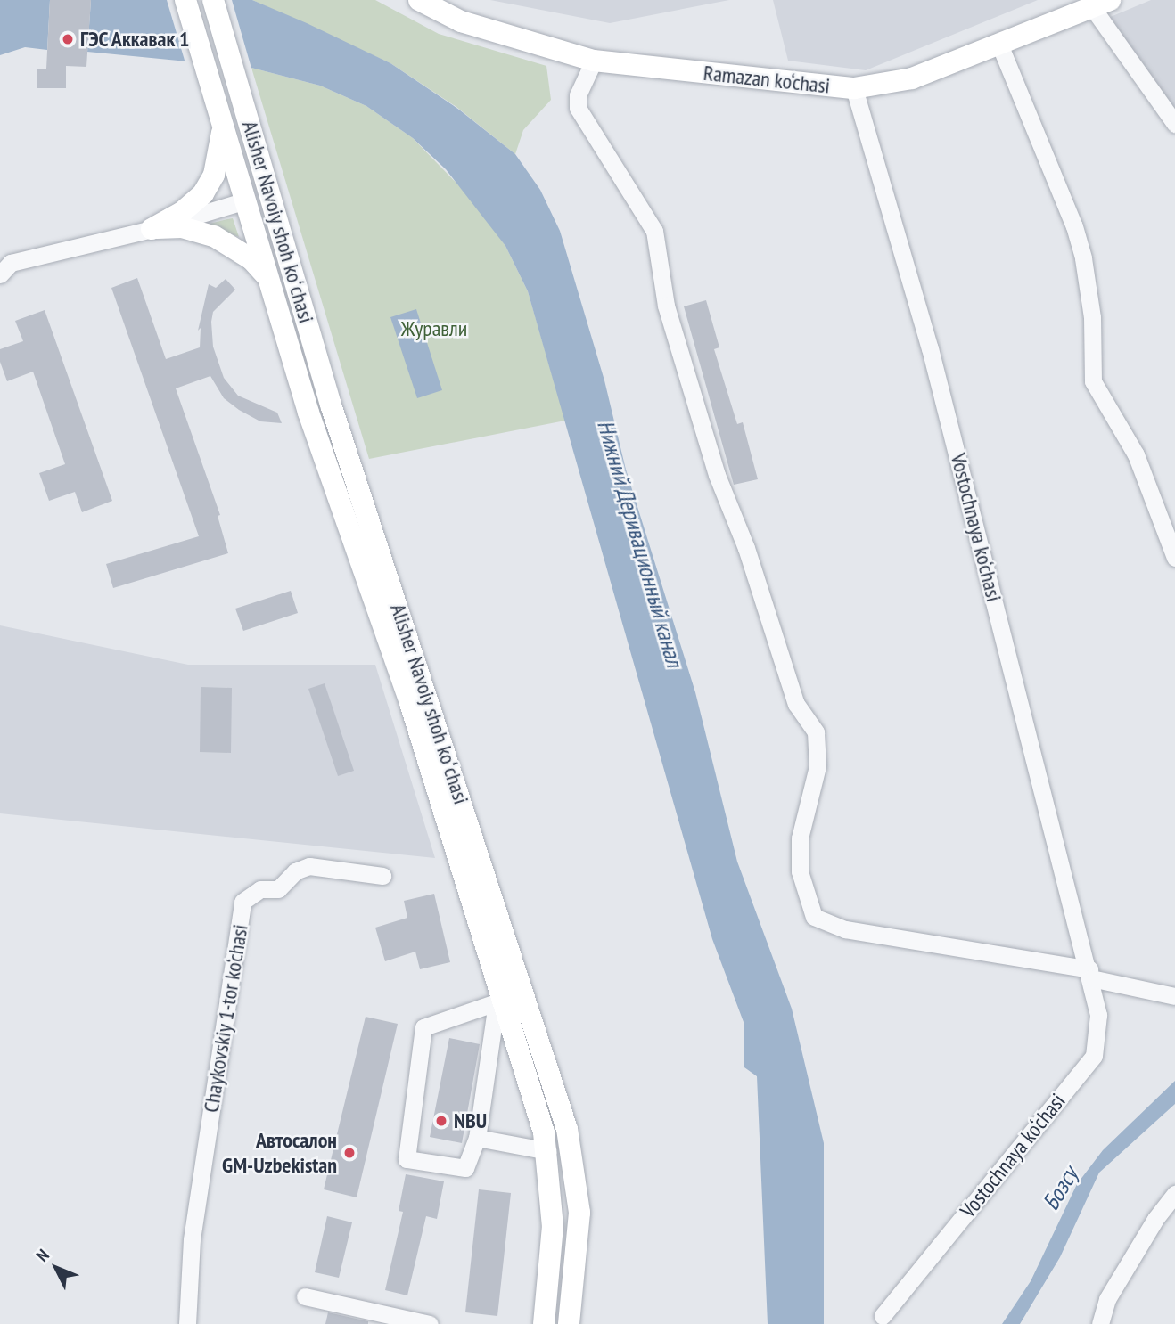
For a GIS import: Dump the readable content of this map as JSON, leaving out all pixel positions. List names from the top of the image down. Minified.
{"streets":{"main road":["Ramazan ko‘chasi","Alisher Navoiy shoh koʻchasi"],"street":["Vostochnaya ko‘chasi","Chaykovskiy 1-tor ko‘chasi"]},"crossings":[["Ramazan ko‘chasi","Vostochnaya ko‘chasi"]],"water":["Нижний Деривационный канал","Бозсу"],"parks":["Журавли"],"places":["ГЭС Аккавак 1","NBU","Автосалон GM-Uzbekistan"],"north":"top left"}
